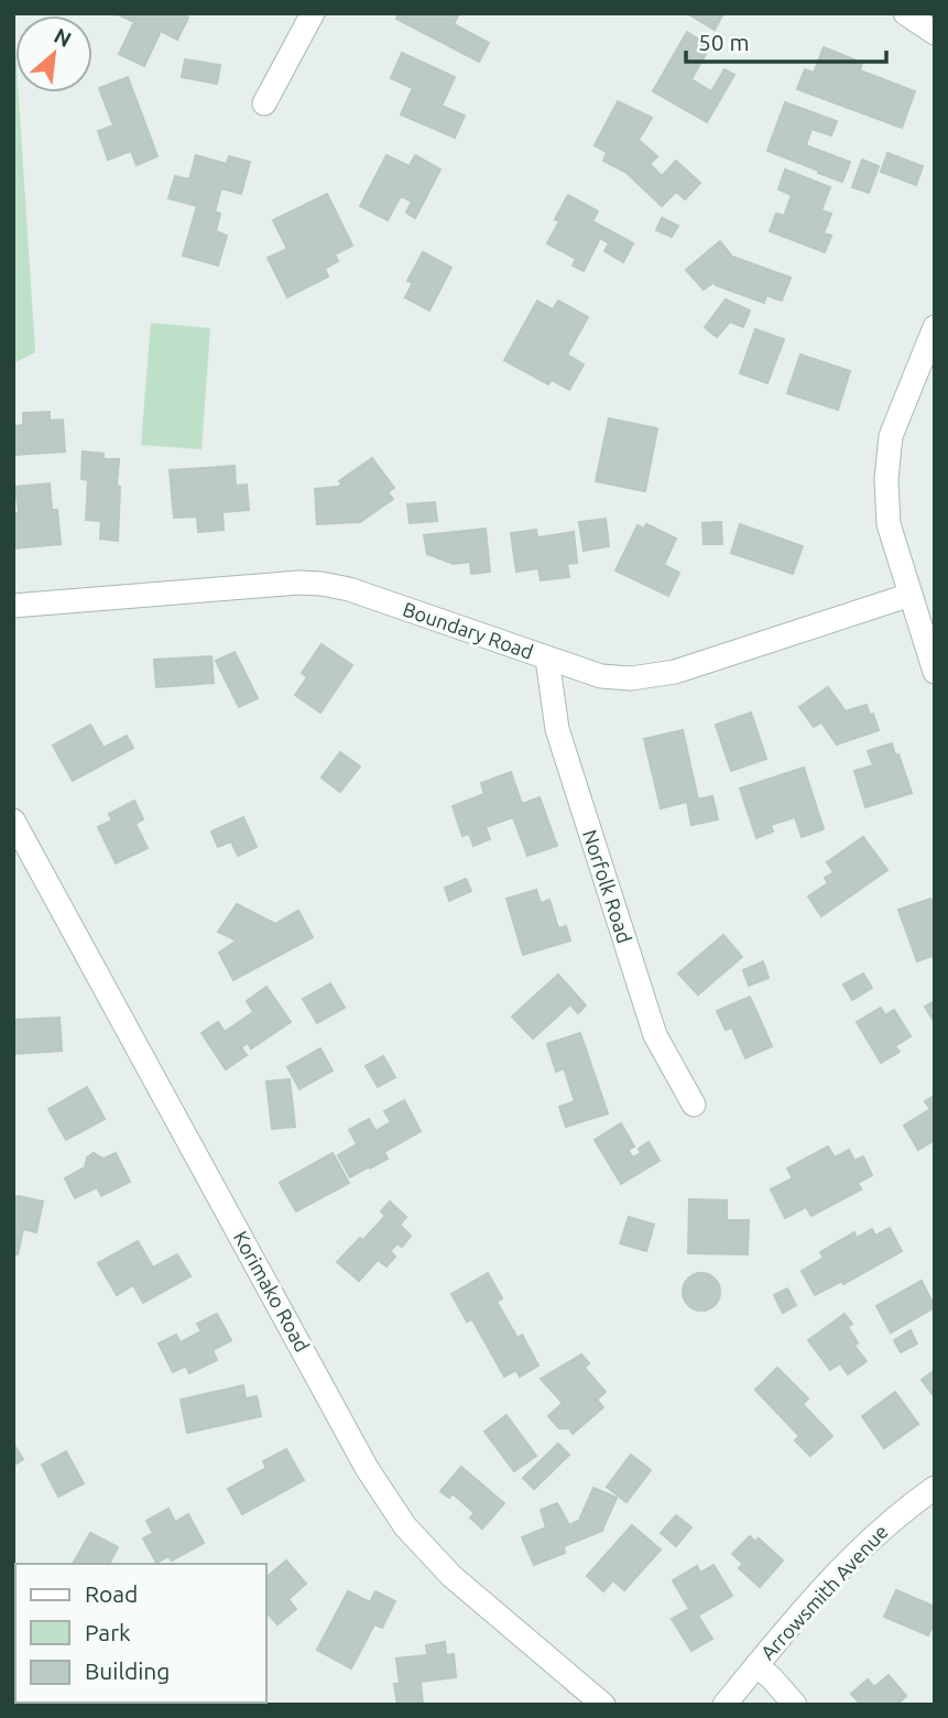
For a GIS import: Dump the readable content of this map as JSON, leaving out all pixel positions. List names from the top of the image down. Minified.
{"streets":{"street":["Boundary Road","Norfolk Road","Korimako Road","Arrowsmith Avenue"]},"crossings":[["Boundary Road","Norfolk Road"]],"legend":["Road","Park","Building"],"scale_bar":"50 m","north":"top right"}
